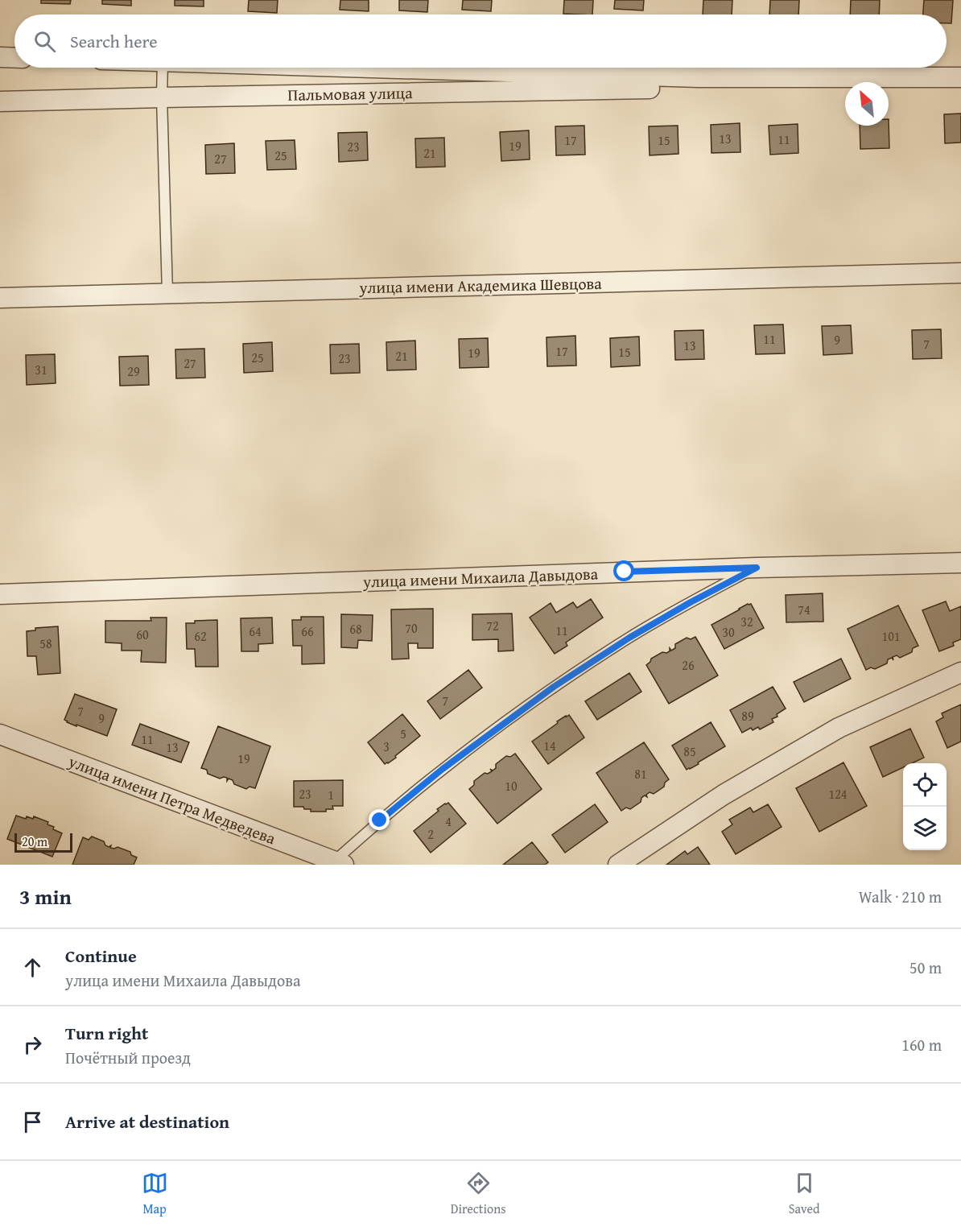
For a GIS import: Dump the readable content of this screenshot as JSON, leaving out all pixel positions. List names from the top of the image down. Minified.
{"streets":{"street":["Пальмовая улица","улица имени Академика Шевцова","улица имени Михаила Давыдова","улица имени Петра Медведева"]},"house_numbers":["13","11","17","15","19","23","21","25","27","11","9","7","13","17","15","19","21","25","23","27","31","29","74","32","72","70","68","11","64","66","30","60","62","101","58","26","7","7","89","9","5","11","14","3","13","85","19","81","10","23","124","1","4","2"],"scale_bar":"20 m","north":"top left","page":{"search":"Search here","scale":"20 m","heading":["3 min","Walk · 210 m"],"list":[["Continue","улица имени Михаила Давыдова","50 m"],["Turn right","Почётный проезд","160 m"],"Arrive at destination"],"nav":["Map","Directions","Saved"]}}
